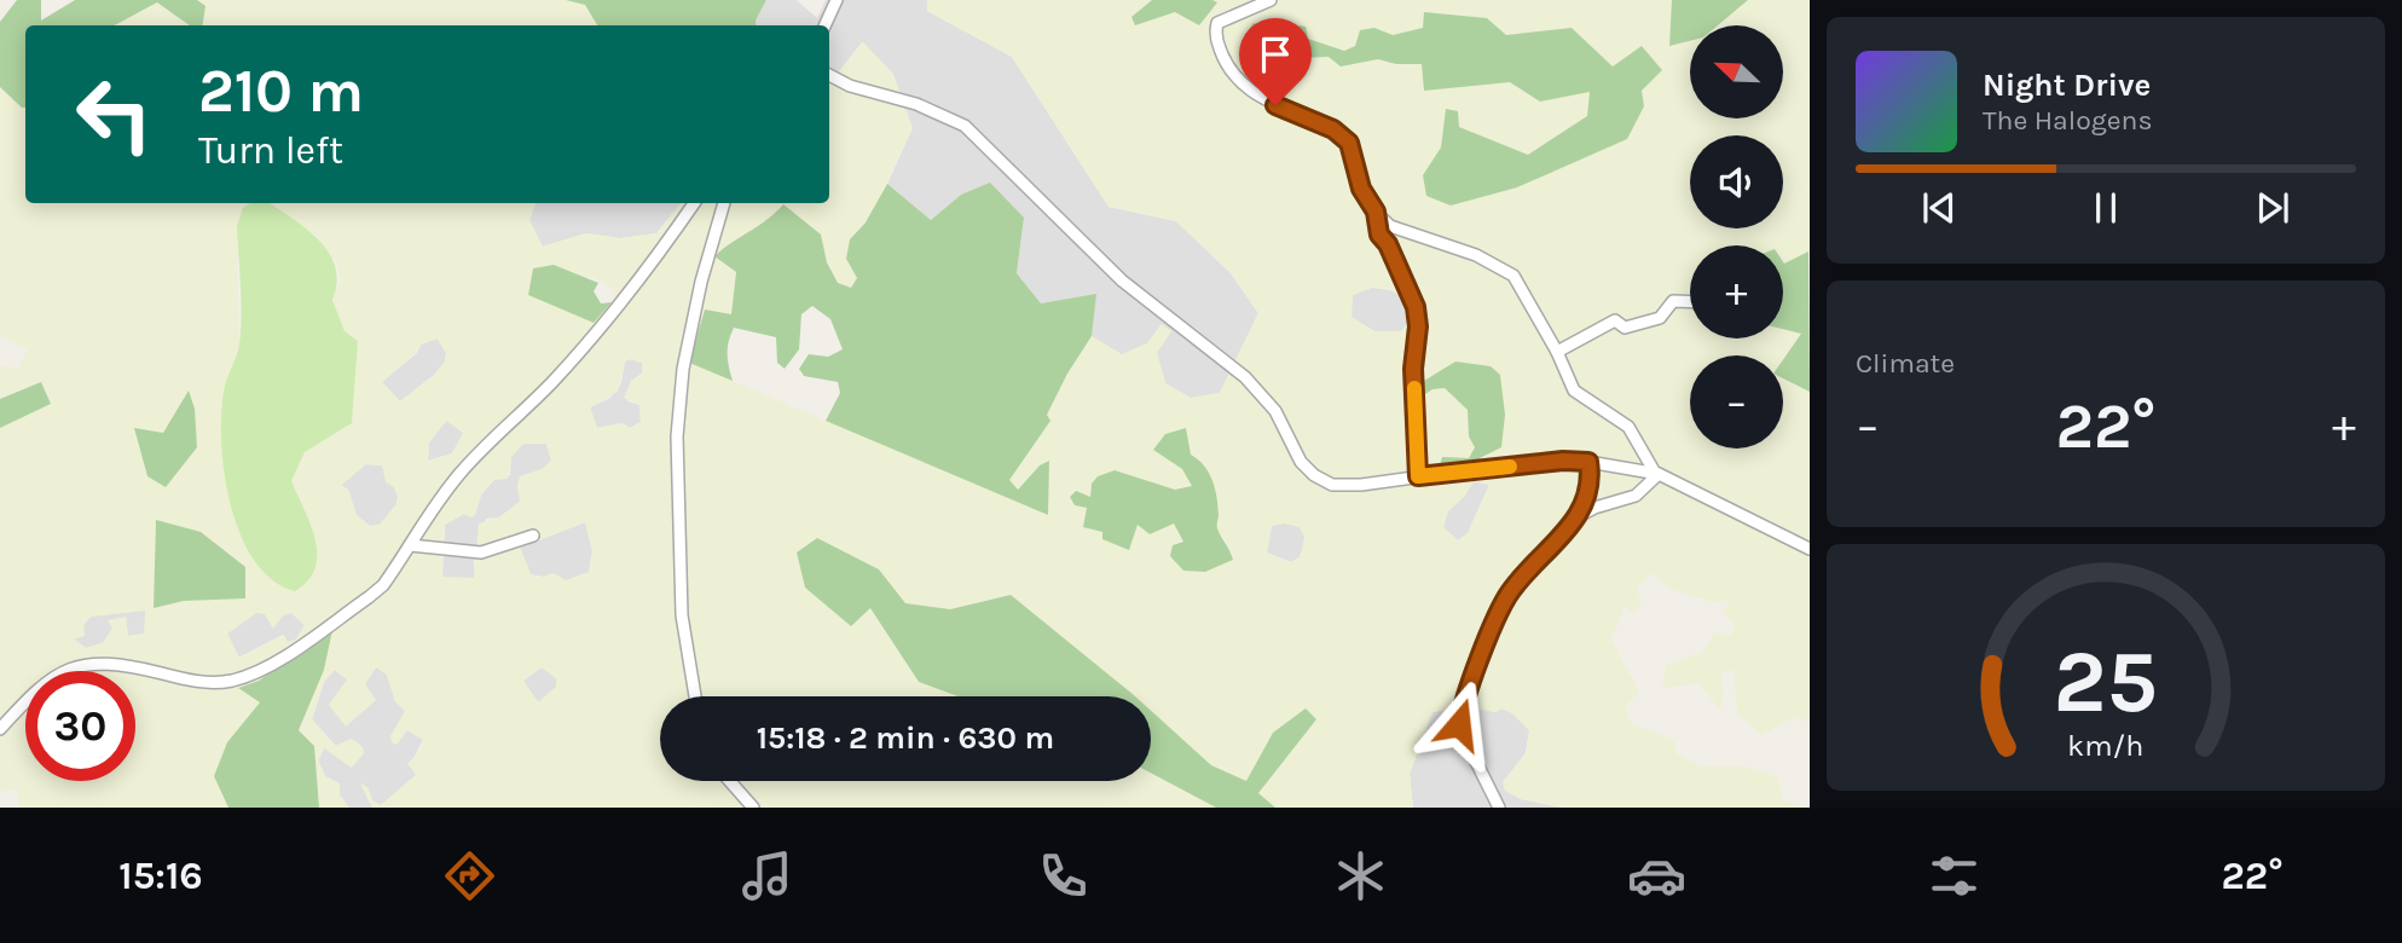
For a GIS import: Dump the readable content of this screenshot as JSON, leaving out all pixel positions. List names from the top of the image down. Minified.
{"north":"top left","page":{"map_buttons":["+","−"],"turn":["210 m","Turn left"],"song":["Night Drive","The Halogens"],"tile":"Climate","heat":["−","22°","+"],"limit":"30","trip":"15:18 · 2 min · 630 m","tabs":["15:16","22°"],"gauge":["25","km/h"]}}
